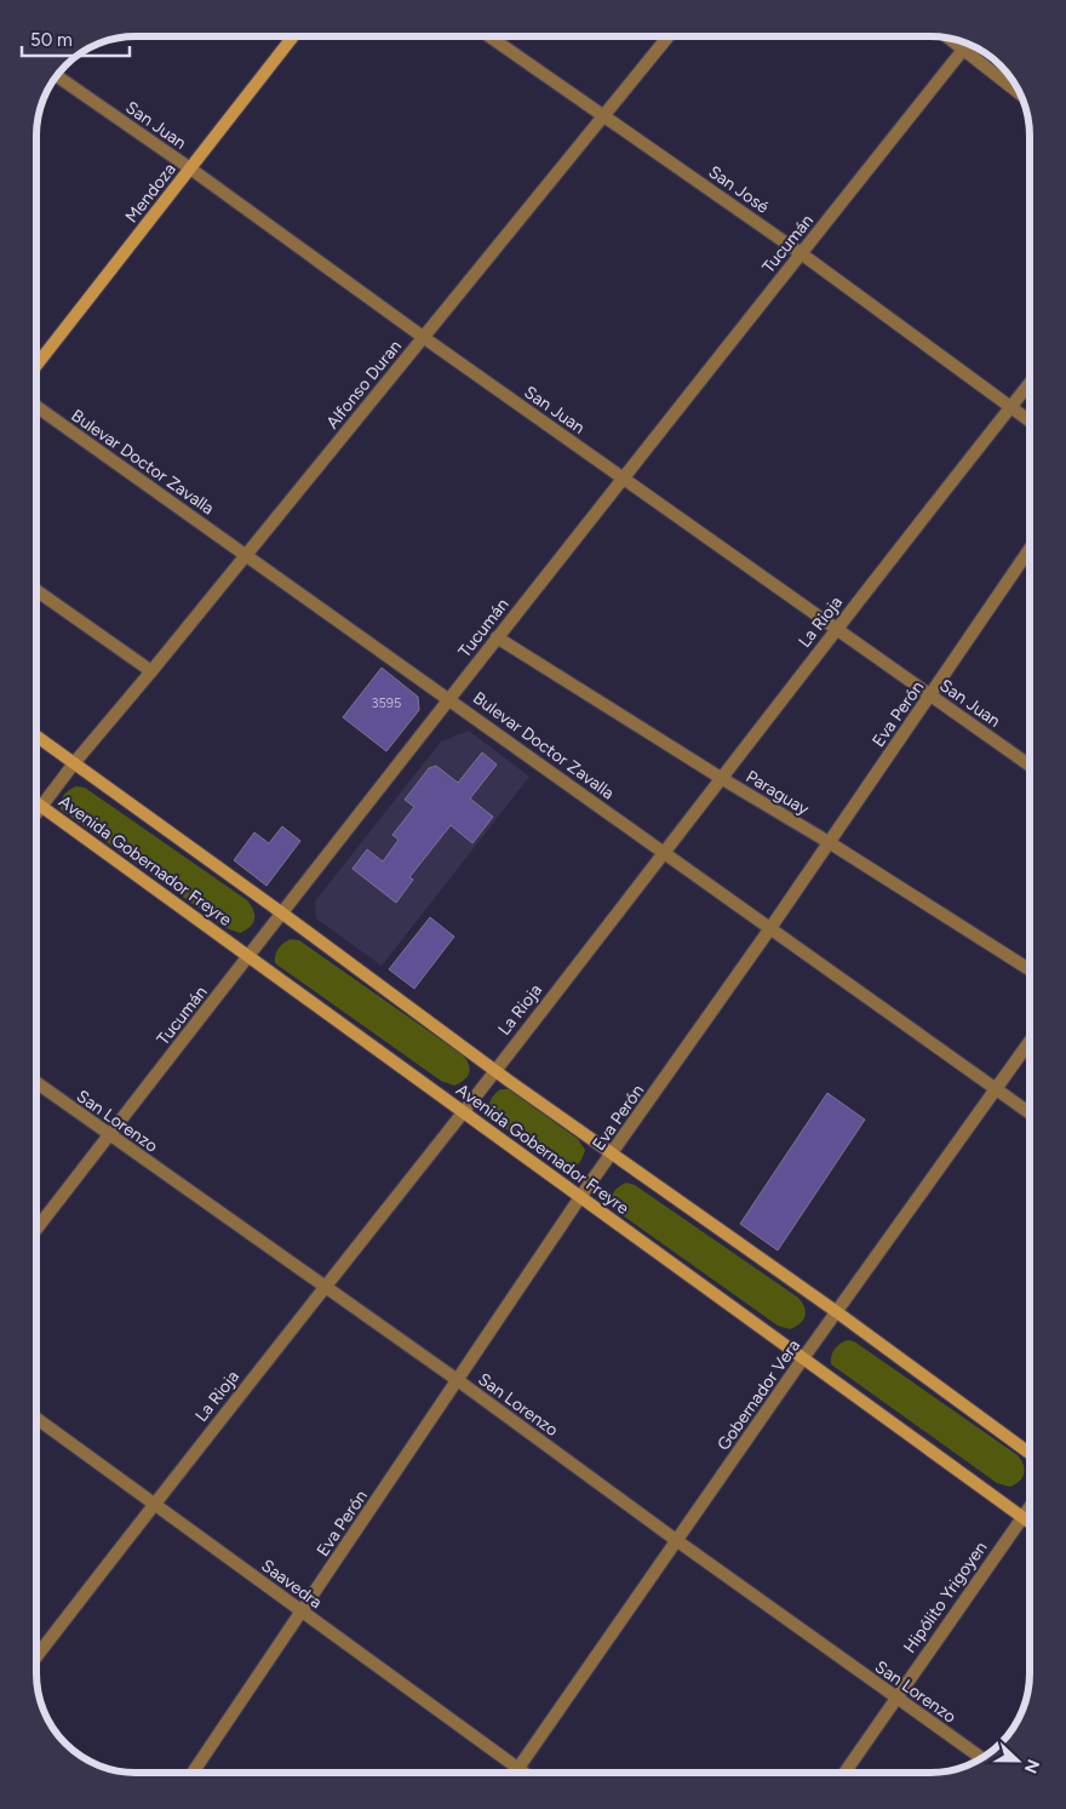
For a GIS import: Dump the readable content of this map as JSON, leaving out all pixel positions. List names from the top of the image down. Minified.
{"streets":{"main road":["Mendoza","Avenida Gobernador Freyre"],"street":["San Juan","San José","Tucumán","Alfonso Duran","Bulevar Doctor Zavalla","La Rioja","Eva Perón","Paraguay","San Lorenzo","Gobernador Vera","Saavedra","Hipólito Yrigoyen"]},"crossings":[["San Juan","Mendoza"],["San Juan","Tucumán"],["San Juan","Alfonso Duran"],["San Juan","La Rioja"],["San Juan","Eva Perón"],["San José","Tucumán"],["San José","Alfonso Duran"],["San José","La Rioja"],["Tucumán","Bulevar Doctor Zavalla"],["Tucumán","Paraguay"],["Tucumán","Avenida Gobernador Freyre"],["Tucumán","San Lorenzo"],["Alfonso Duran","Bulevar Doctor Zavalla"],["Alfonso Duran","Avenida Gobernador Freyre"],["Bulevar Doctor Zavalla","La Rioja"],["Bulevar Doctor Zavalla","Eva Perón"],["Bulevar Doctor Zavalla","Gobernador Vera"],["La Rioja","Paraguay"],["La Rioja","Avenida Gobernador Freyre"],["La Rioja","San Lorenzo"],["La Rioja","Saavedra"],["Eva Perón","Paraguay"],["Eva Perón","Avenida Gobernador Freyre"],["Eva Perón","San Lorenzo"],["Eva Perón","Saavedra"],["Avenida Gobernador Freyre","Gobernador Vera"],["Avenida Gobernador Freyre","Hipólito Yrigoyen"],["San Lorenzo","Gobernador Vera"],["San Lorenzo","Hipólito Yrigoyen"],["Gobernador Vera","Saavedra"]],"house_numbers":["3595"],"scale_bar":"50 m","north":"right"}
